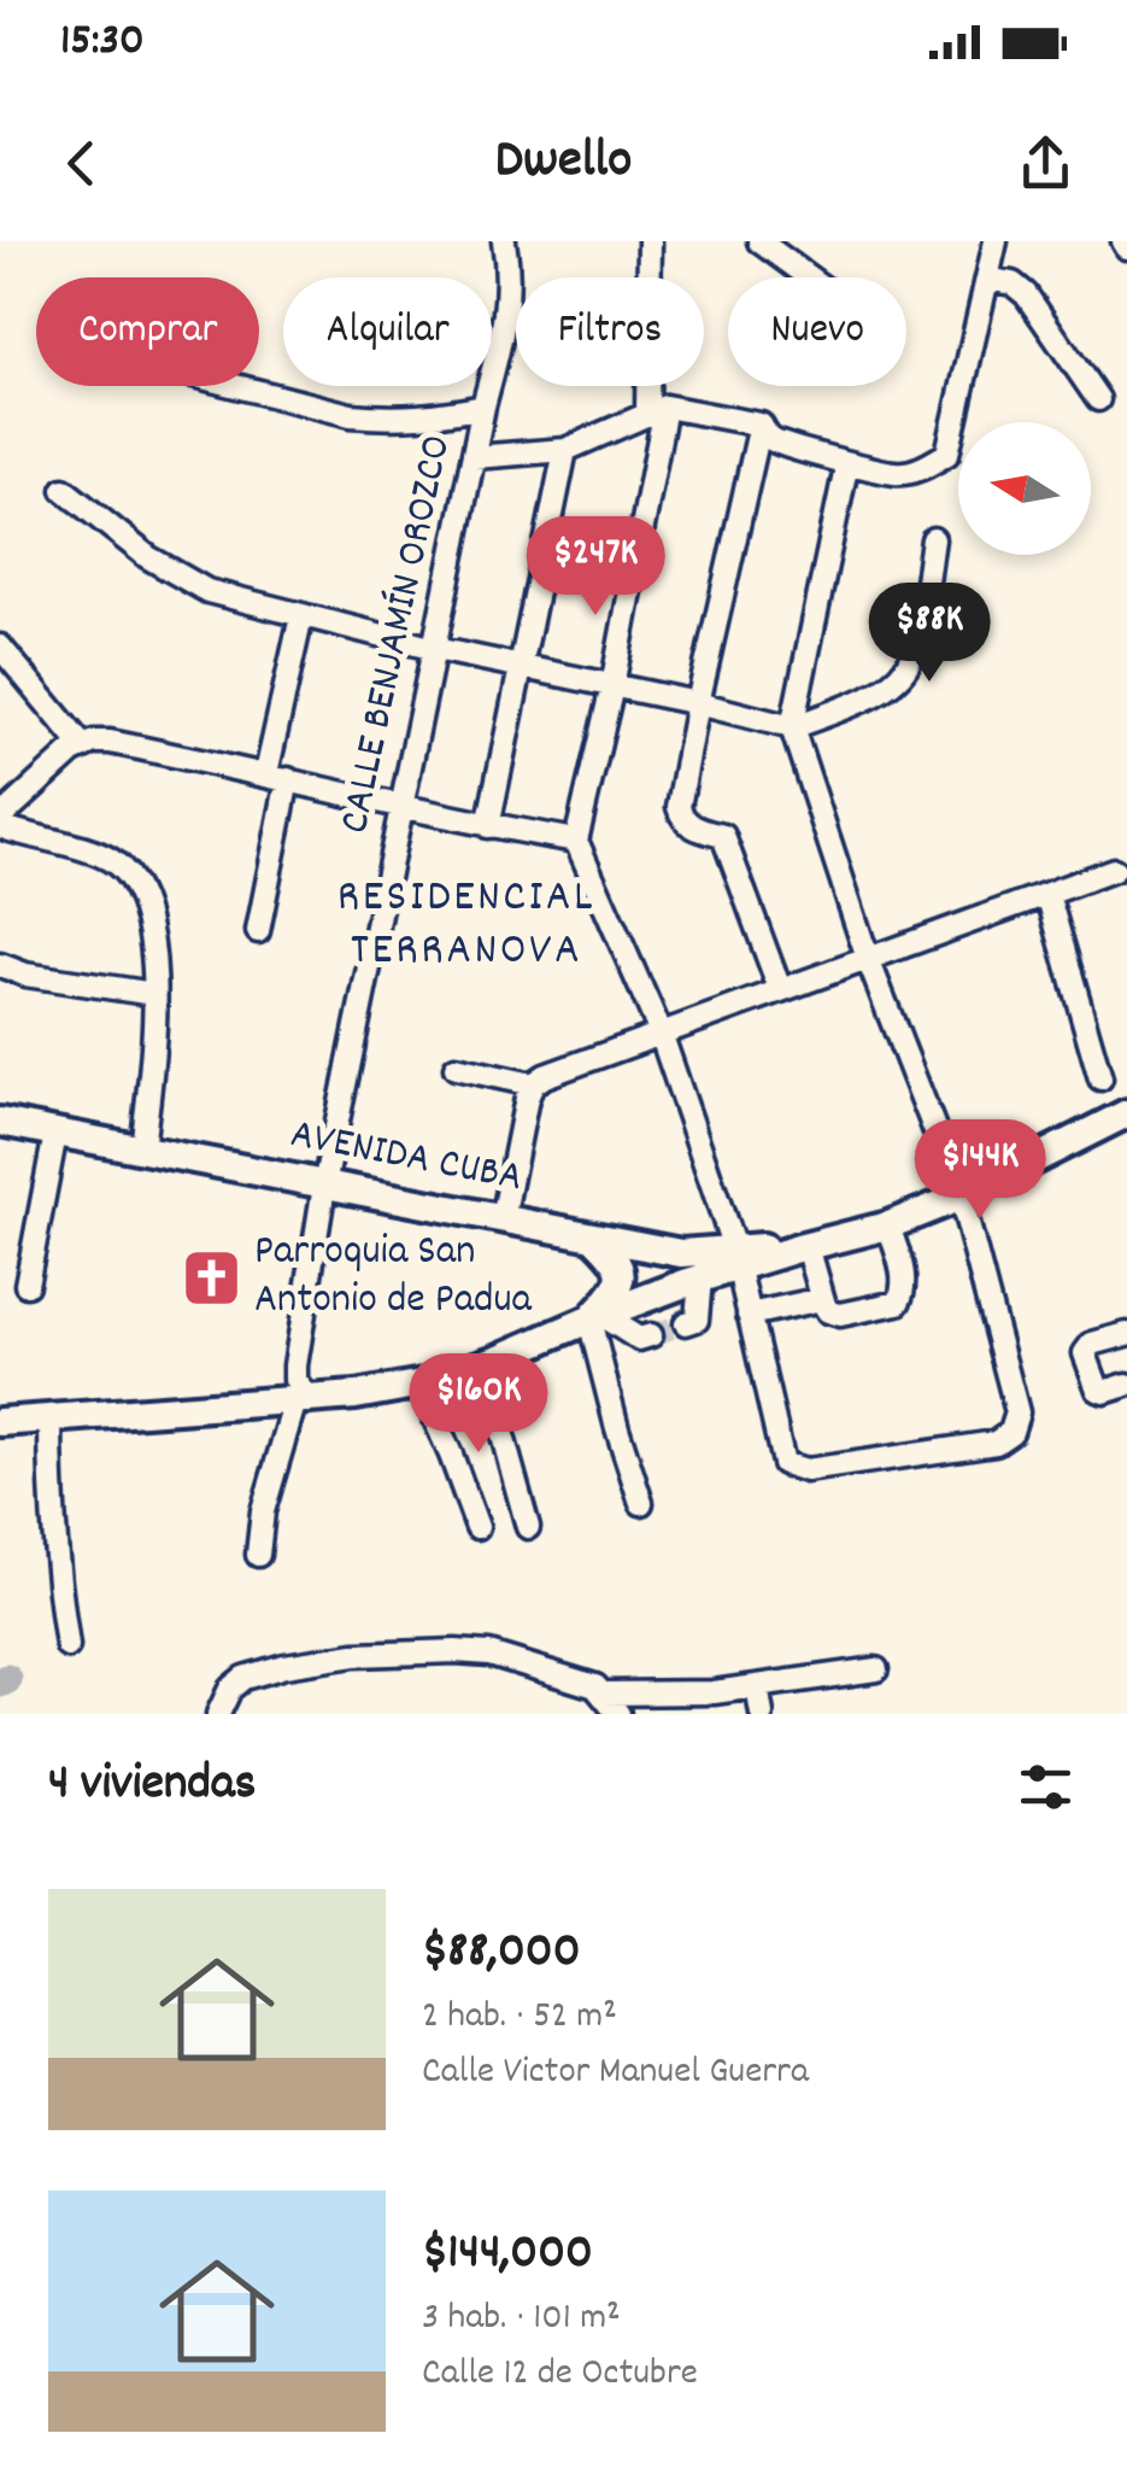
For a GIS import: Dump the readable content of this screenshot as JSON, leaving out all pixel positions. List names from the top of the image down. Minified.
{"streets":{"main road":["AVENIDA CUBA"],"street":["CALLE BENJAMÍN OROZCO"]},"crossings":[["CALLE BENJAMÍN OROZCO","AVENIDA CUBA"]],"districts":["RESIDENCIAL TERRANOVA"],"places":{"church":["Parroquia San Antonio de Padua"]},"north":"left","page":{"status":"15:30","header":"Dwello","chip":["Comprar","Alquilar","Filtros","Nuevo"],"price":["$247K","$88K","$144K","$160K"],"heading":"4 viviendas","list":[{"name":"$88,000","note":"2 hab. · 52 m² · Calle Victor Manuel Guerra"},{"name":"$144,000","note":"3 hab. · 101 m² · Calle 12 de Octubre"}]}}
